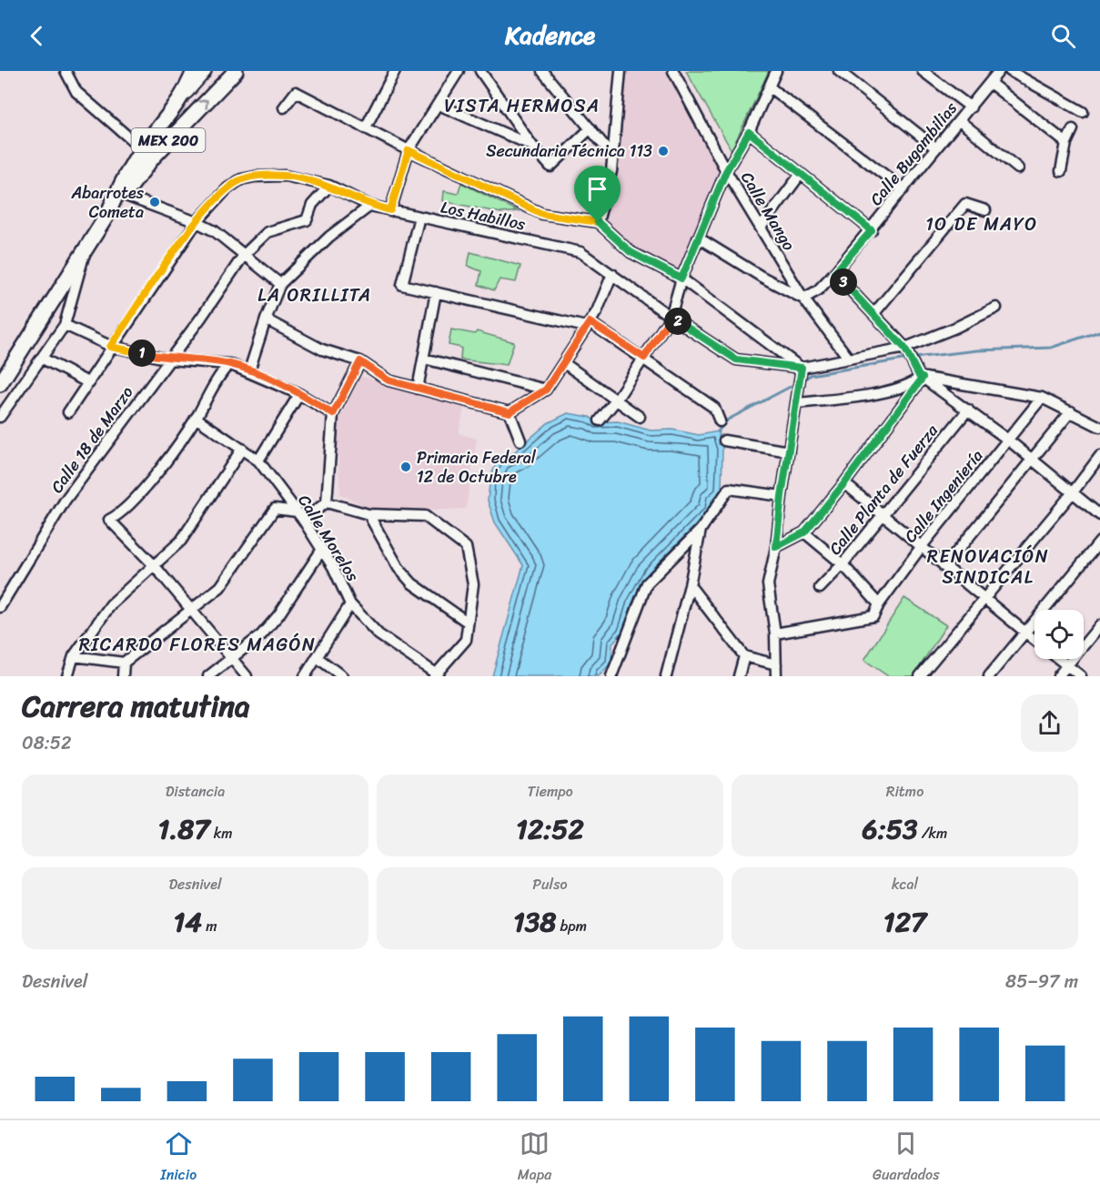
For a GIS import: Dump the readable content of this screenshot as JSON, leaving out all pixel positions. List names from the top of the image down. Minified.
{"streets":{"highway":["MEX 200"],"street":["Calle Bugambilias","Calle Mango","Los Habillos","Calle 18 de Marzo","Calle Planta de Fuerza","Calle Ingeniería","Calle Morelos"]},"crossings":[["Calle Bugambilias","Calle Mango"],["Calle Mango","Los Habillos"],["Los Habillos","Calle 18 de Marzo"]],"districts":["VISTA HERMOSA","1O DE MAYO","LA ORILLITA","RENOVACIÓN SINDICAL","RICARDO FLORES MAGÓN"],"places":["Secundaria Técnica 113","Abarrotes Cometa","Primaria Federal 12 de Octubre"],"page":{"header":"Kadence","pins":["3","2","1"],"heading":["Carrera matutina","08:52"],"stats":[["Distancia","1.87 km"],["Tiempo","12:52"],["Ritmo","6:53 /km"],["Desnivel","14 m"],["Pulso","138 bpm"],["kcal","127"]],"chart":["Desnivel","85–97 m"],"tabs":["Inicio","Mapa","Guardados"]}}
